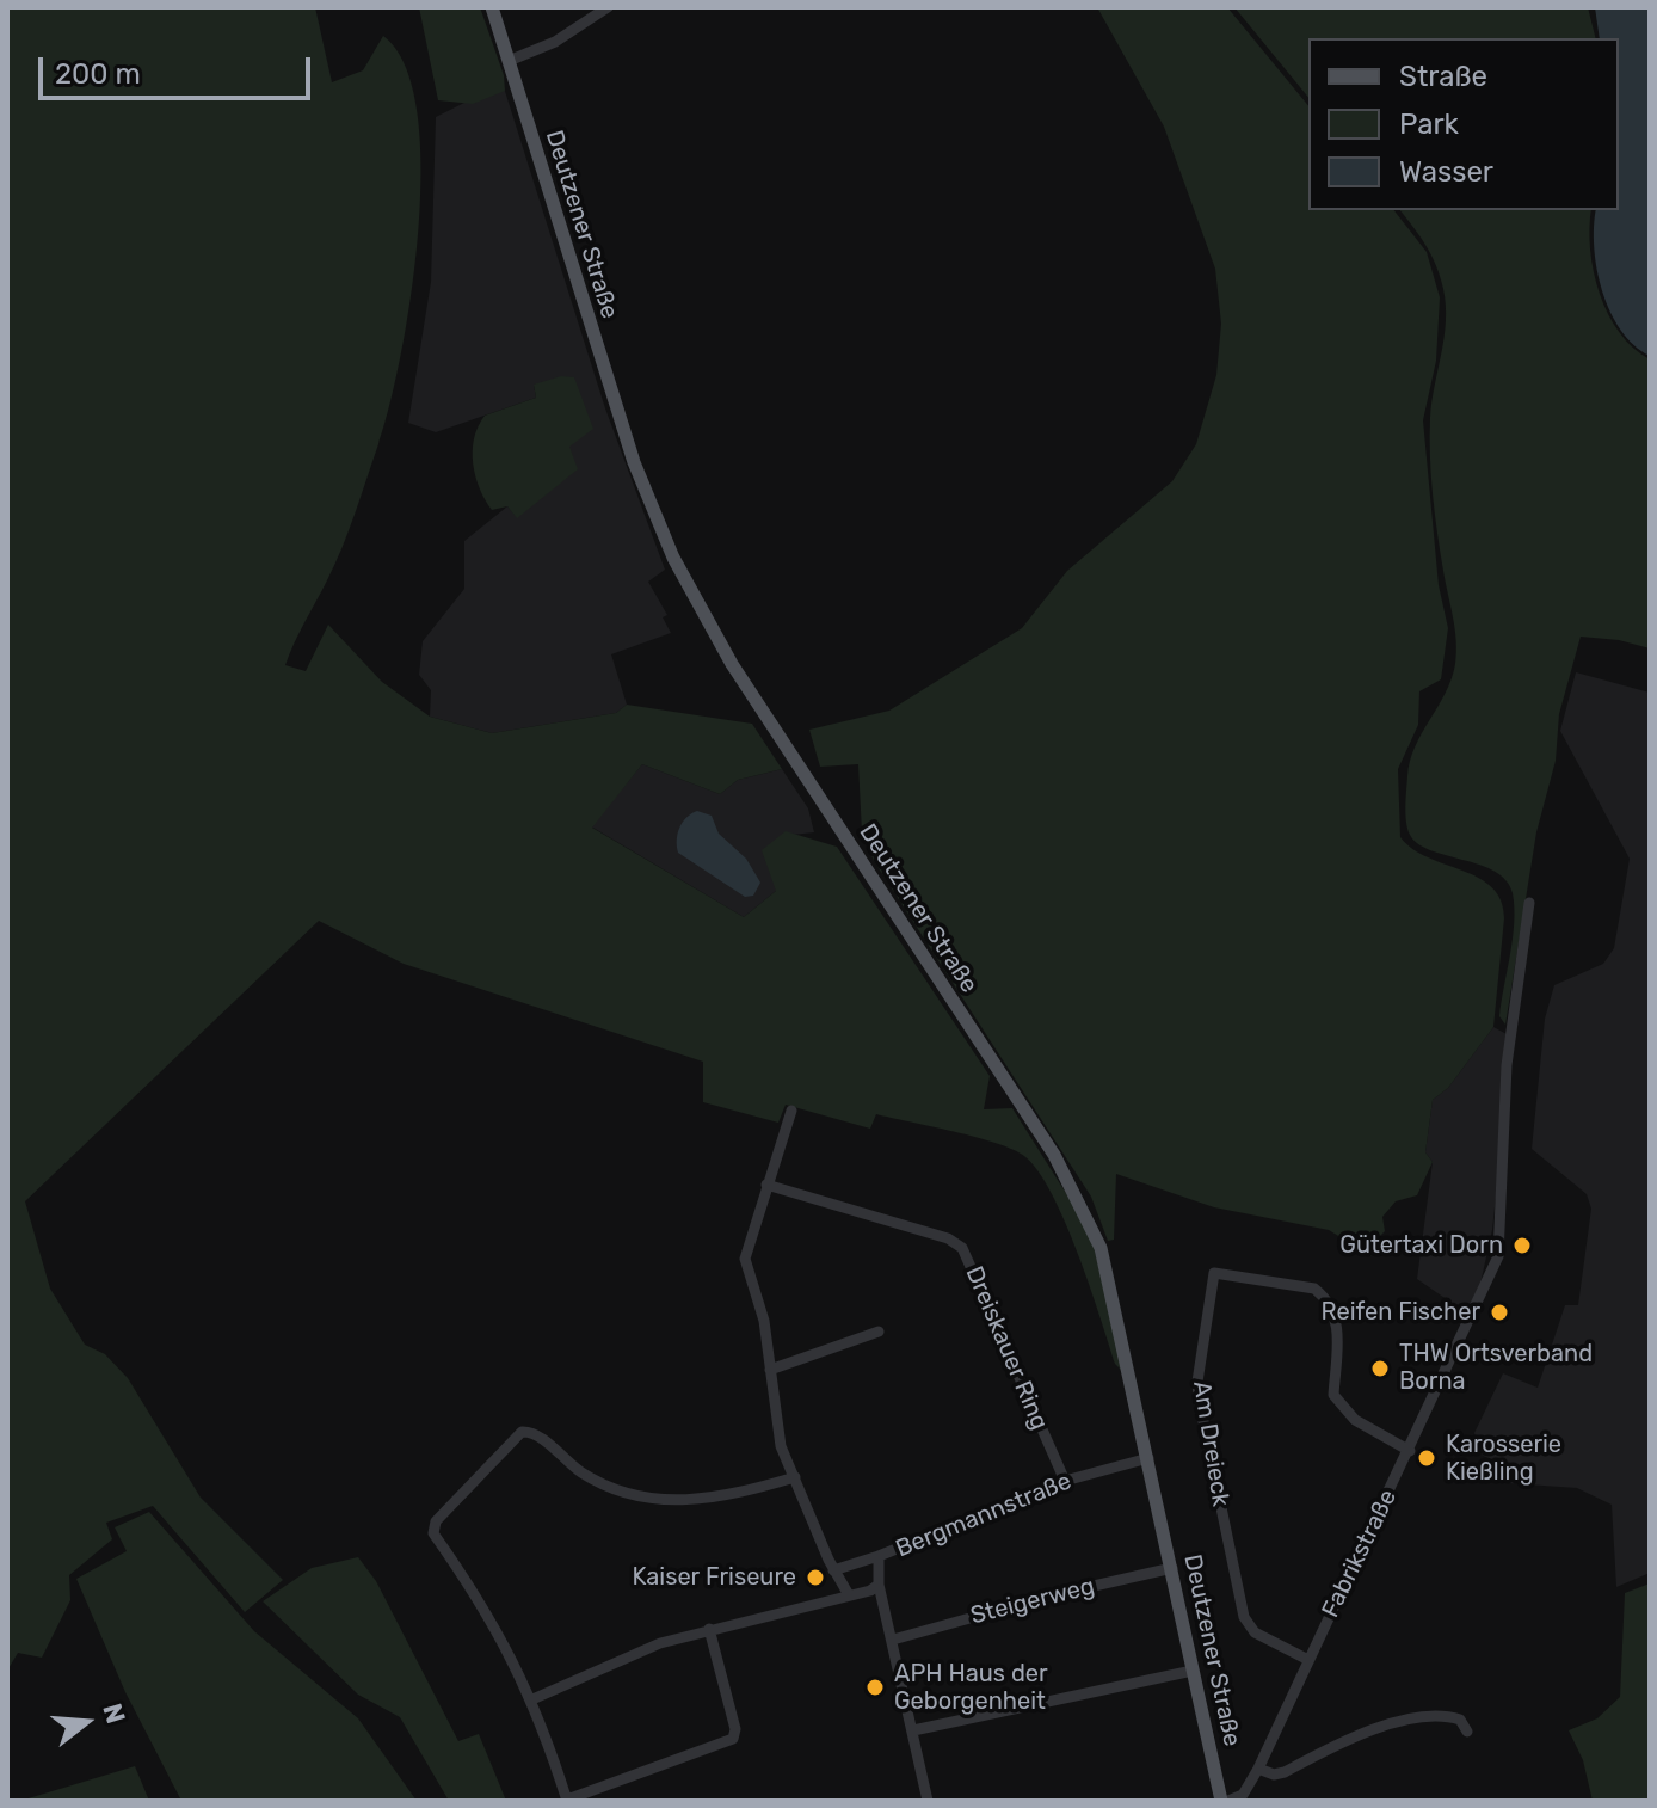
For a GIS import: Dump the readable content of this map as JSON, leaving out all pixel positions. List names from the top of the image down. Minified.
{"streets":{"main road":["Deutzener Straße"],"street":["Dreiskauer Ring","Am Dreieck","Bergmannstraße","Fabrikstraße","Steigerweg"]},"crossings":[["Deutzener Straße","Bergmannstraße"],["Deutzener Straße","Fabrikstraße"],["Deutzener Straße","Steigerweg"],["Dreiskauer Ring","Bergmannstraße"],["Am Dreieck","Fabrikstraße"]],"places":["Gütertaxi Dorn","Reifen Fischer","THW Ortsverband Borna","Karosserie Kießling","Kaiser Friseure","APH Haus der Geborgenheit"],"legend":["Straße","Park","Wasser"],"scale_bar":"200 m","north":"right"}
